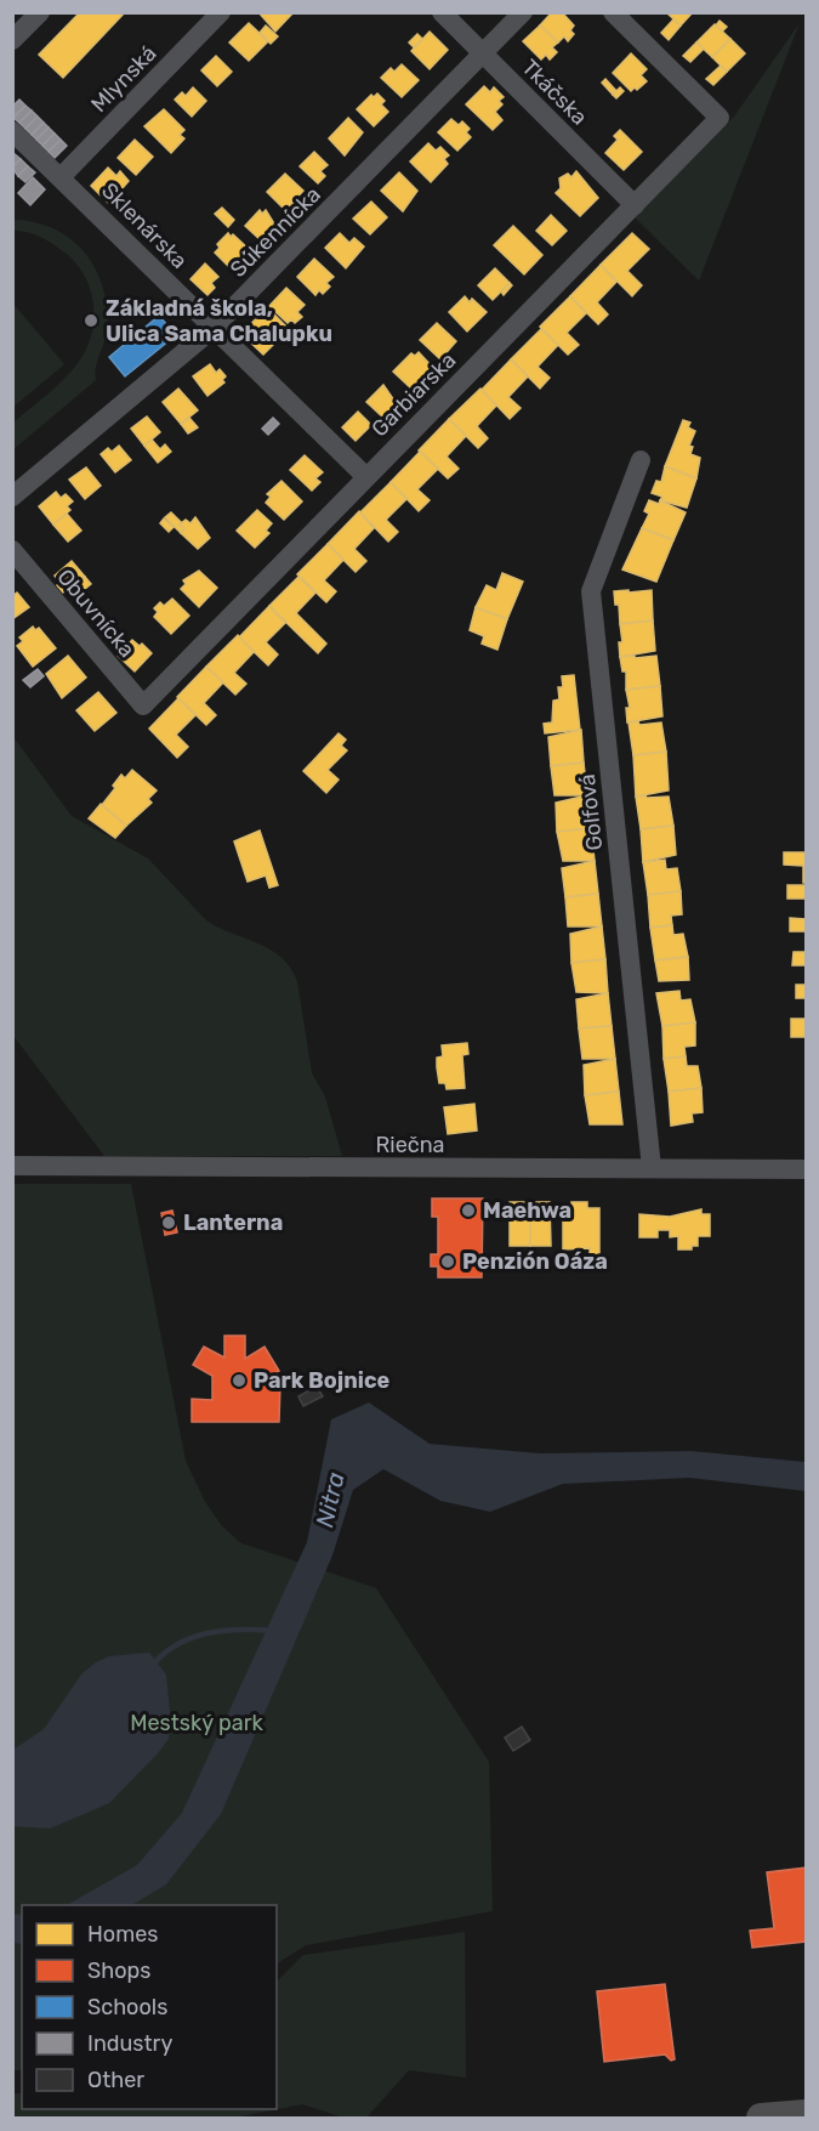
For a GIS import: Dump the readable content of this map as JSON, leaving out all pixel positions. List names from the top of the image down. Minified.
{"streets":{"street":["Mlynská","Tkáčska","Sklenárska","Súkennícka","Garbiarska","Obuvnícka","Golfová","Riečna"]},"crossings":[["Mlynská","Sklenárska"],["Tkáčska","Súkennícka"],["Tkáčska","Garbiarska"],["Sklenárska","Súkennícka"],["Sklenárska","Garbiarska"],["Garbiarska","Obuvnícka"],["Golfová","Riečna"]],"water":["Nitra"],"parks":["Mestský park"],"places":["Základná škola, Ulica Sama Chalupku","Maehwa","Lanterna","Penzión Oáza","Park Bojnice"],"legend":["Homes","Shops","Schools","Industry","Other"]}
